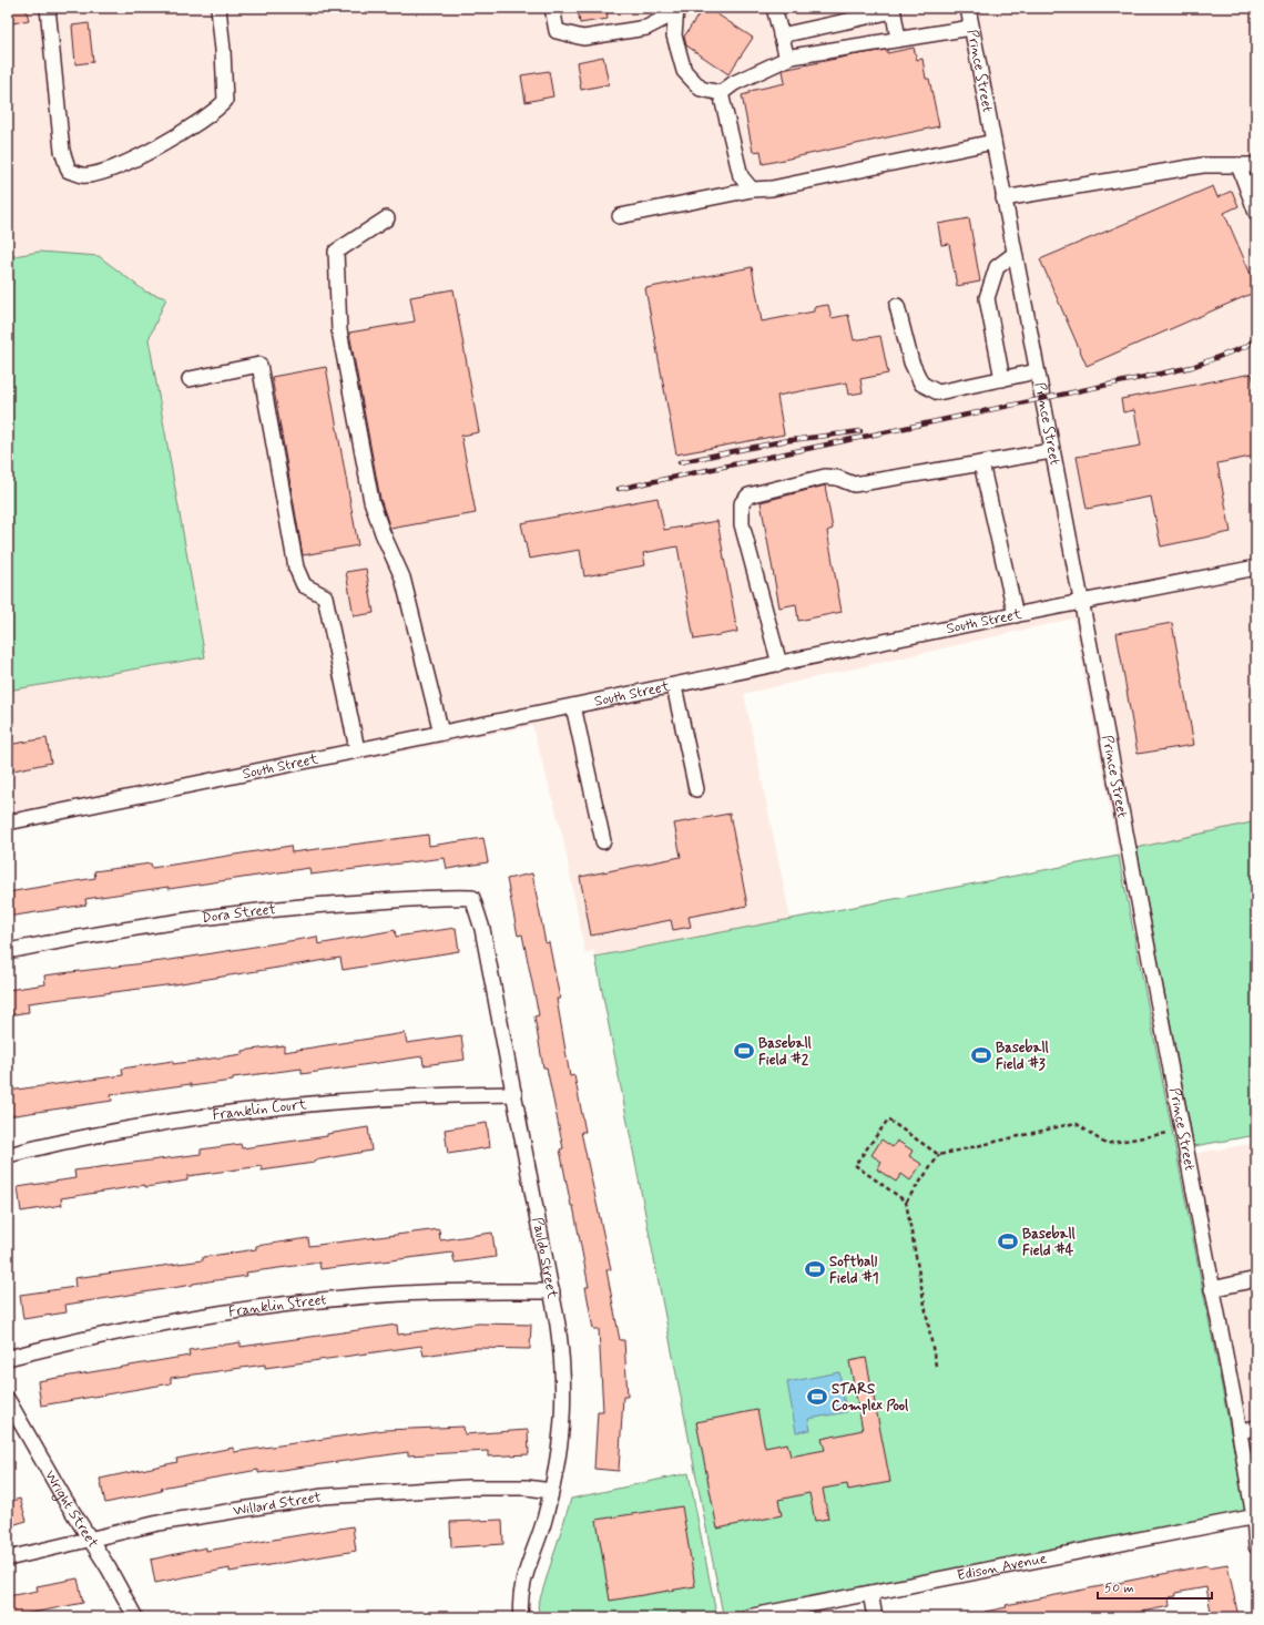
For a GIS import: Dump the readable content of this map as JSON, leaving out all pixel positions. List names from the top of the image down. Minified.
{"streets":{"street":["Prince Street","South Street","Dora Street","Franklin Court","Pauldo Street","Franklin Street","Willard Street","Wright Street","Edison Avenue"]},"crossings":[["Prince Street","South Street"],["Prince Street","Edison Avenue"],["Dora Street","Pauldo Street"],["Franklin Court","Pauldo Street"],["Pauldo Street","Franklin Street"],["Pauldo Street","Willard Street"],["Willard Street","Wright Street"]],"places":{"sports":["Baseball Field #2","Baseball Field #3","Baseball Field #4","Softball Field #1","STARS Complex Pool"]},"scale_bar":"50 m"}
